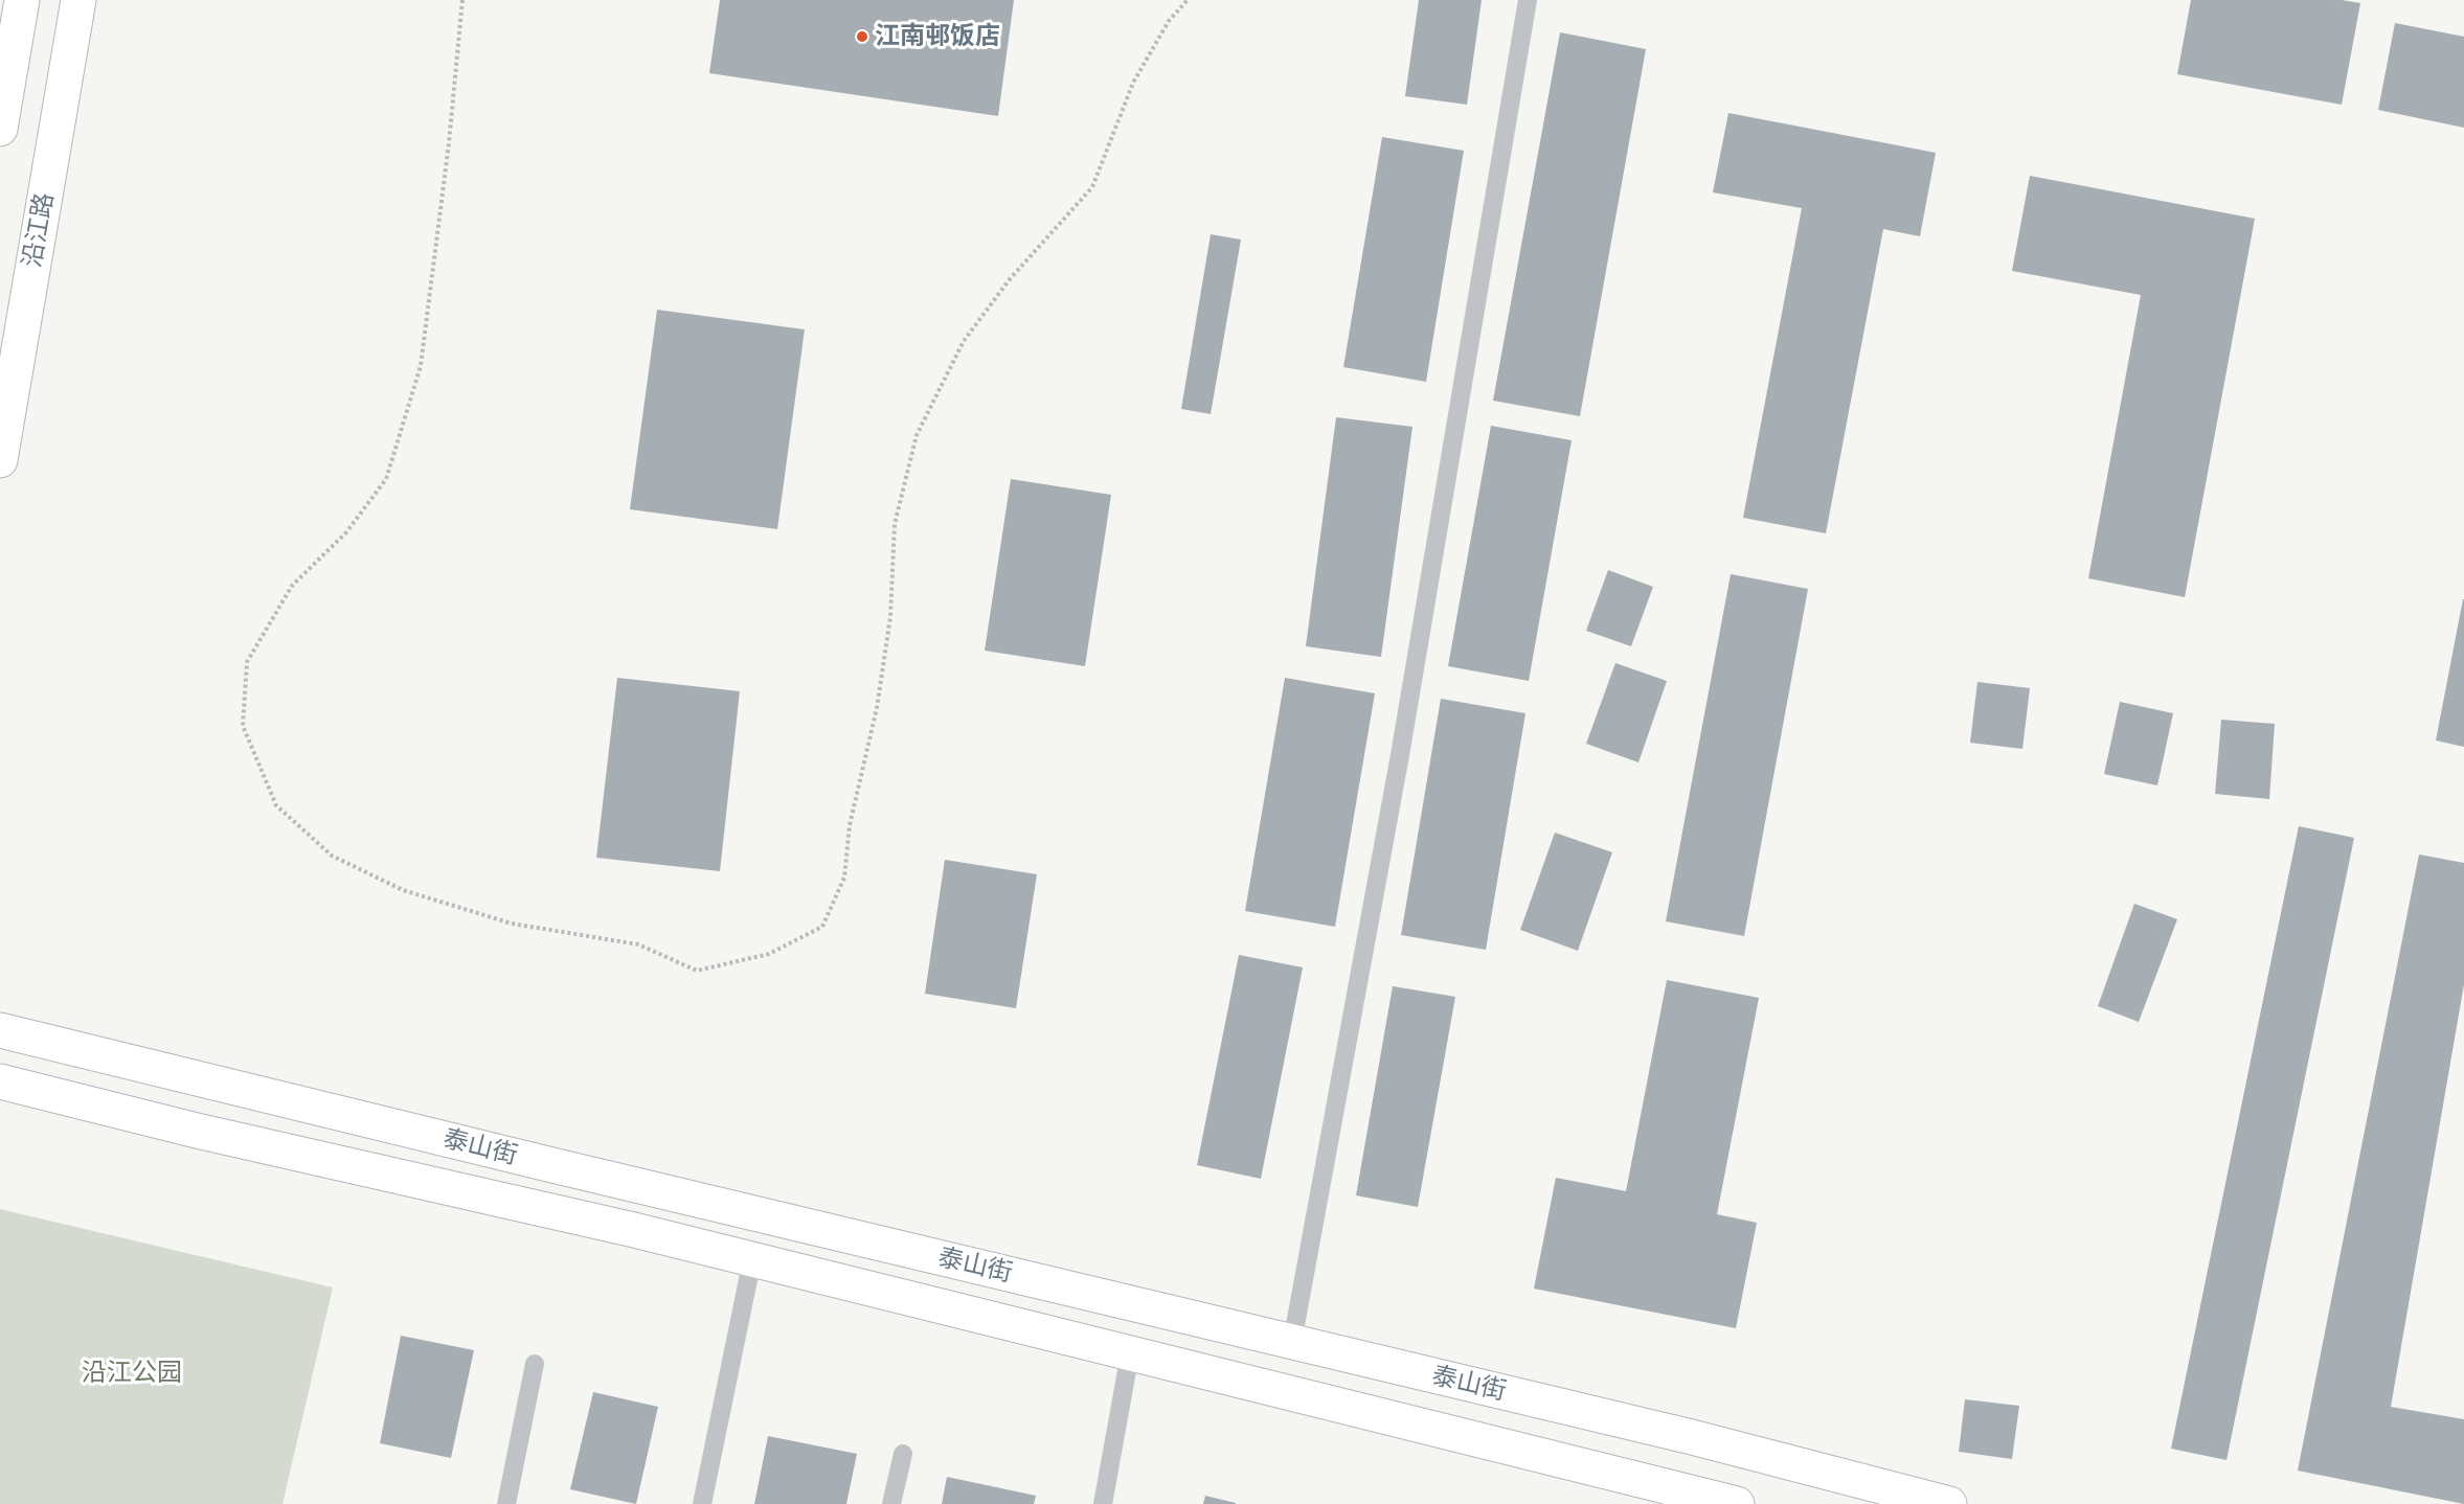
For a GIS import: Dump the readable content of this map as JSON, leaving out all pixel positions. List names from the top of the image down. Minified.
{"streets":{"main road":["沿江路","泰山街"]},"parks":["沿江公园"],"places":["江南邨饭店"]}
